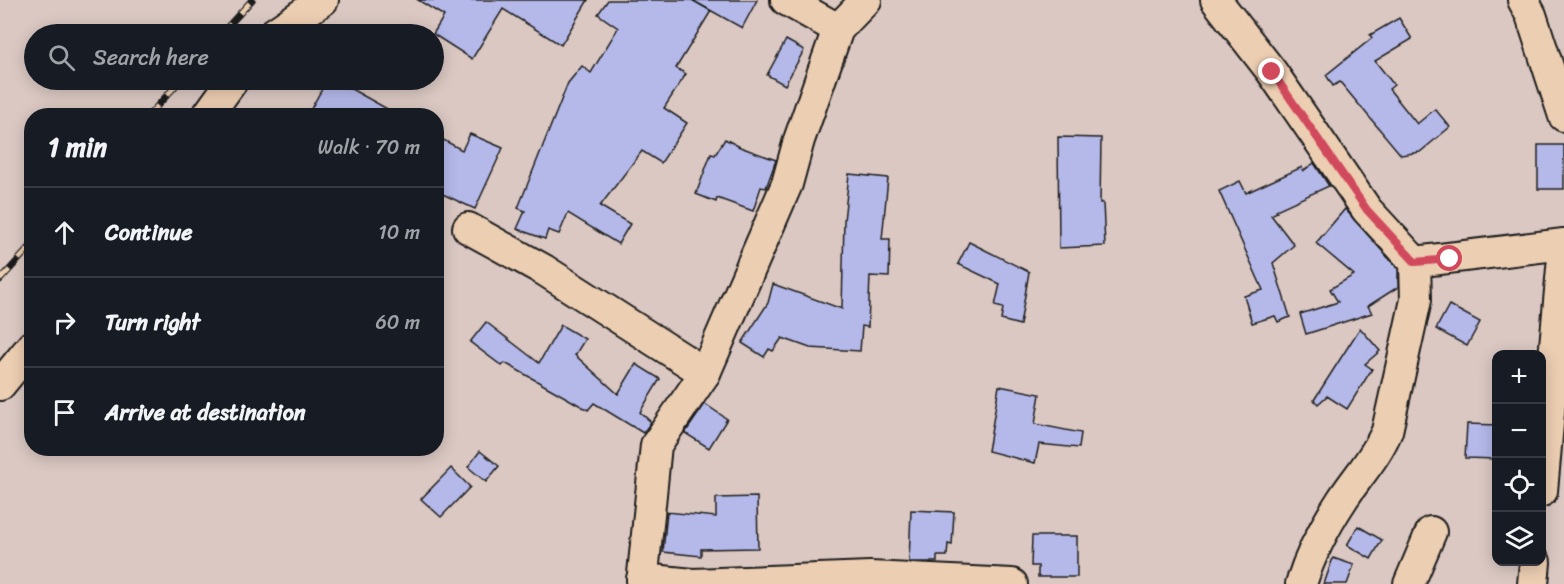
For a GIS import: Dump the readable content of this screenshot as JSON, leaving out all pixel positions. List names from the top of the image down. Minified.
{"page":{"search":"Search here","heading":["1 min","Walk · 70 m"],"list":[["Continue","10 m"],["Turn right","60 m"],"Arrive at destination"],"map_buttons":["+","−"]}}
